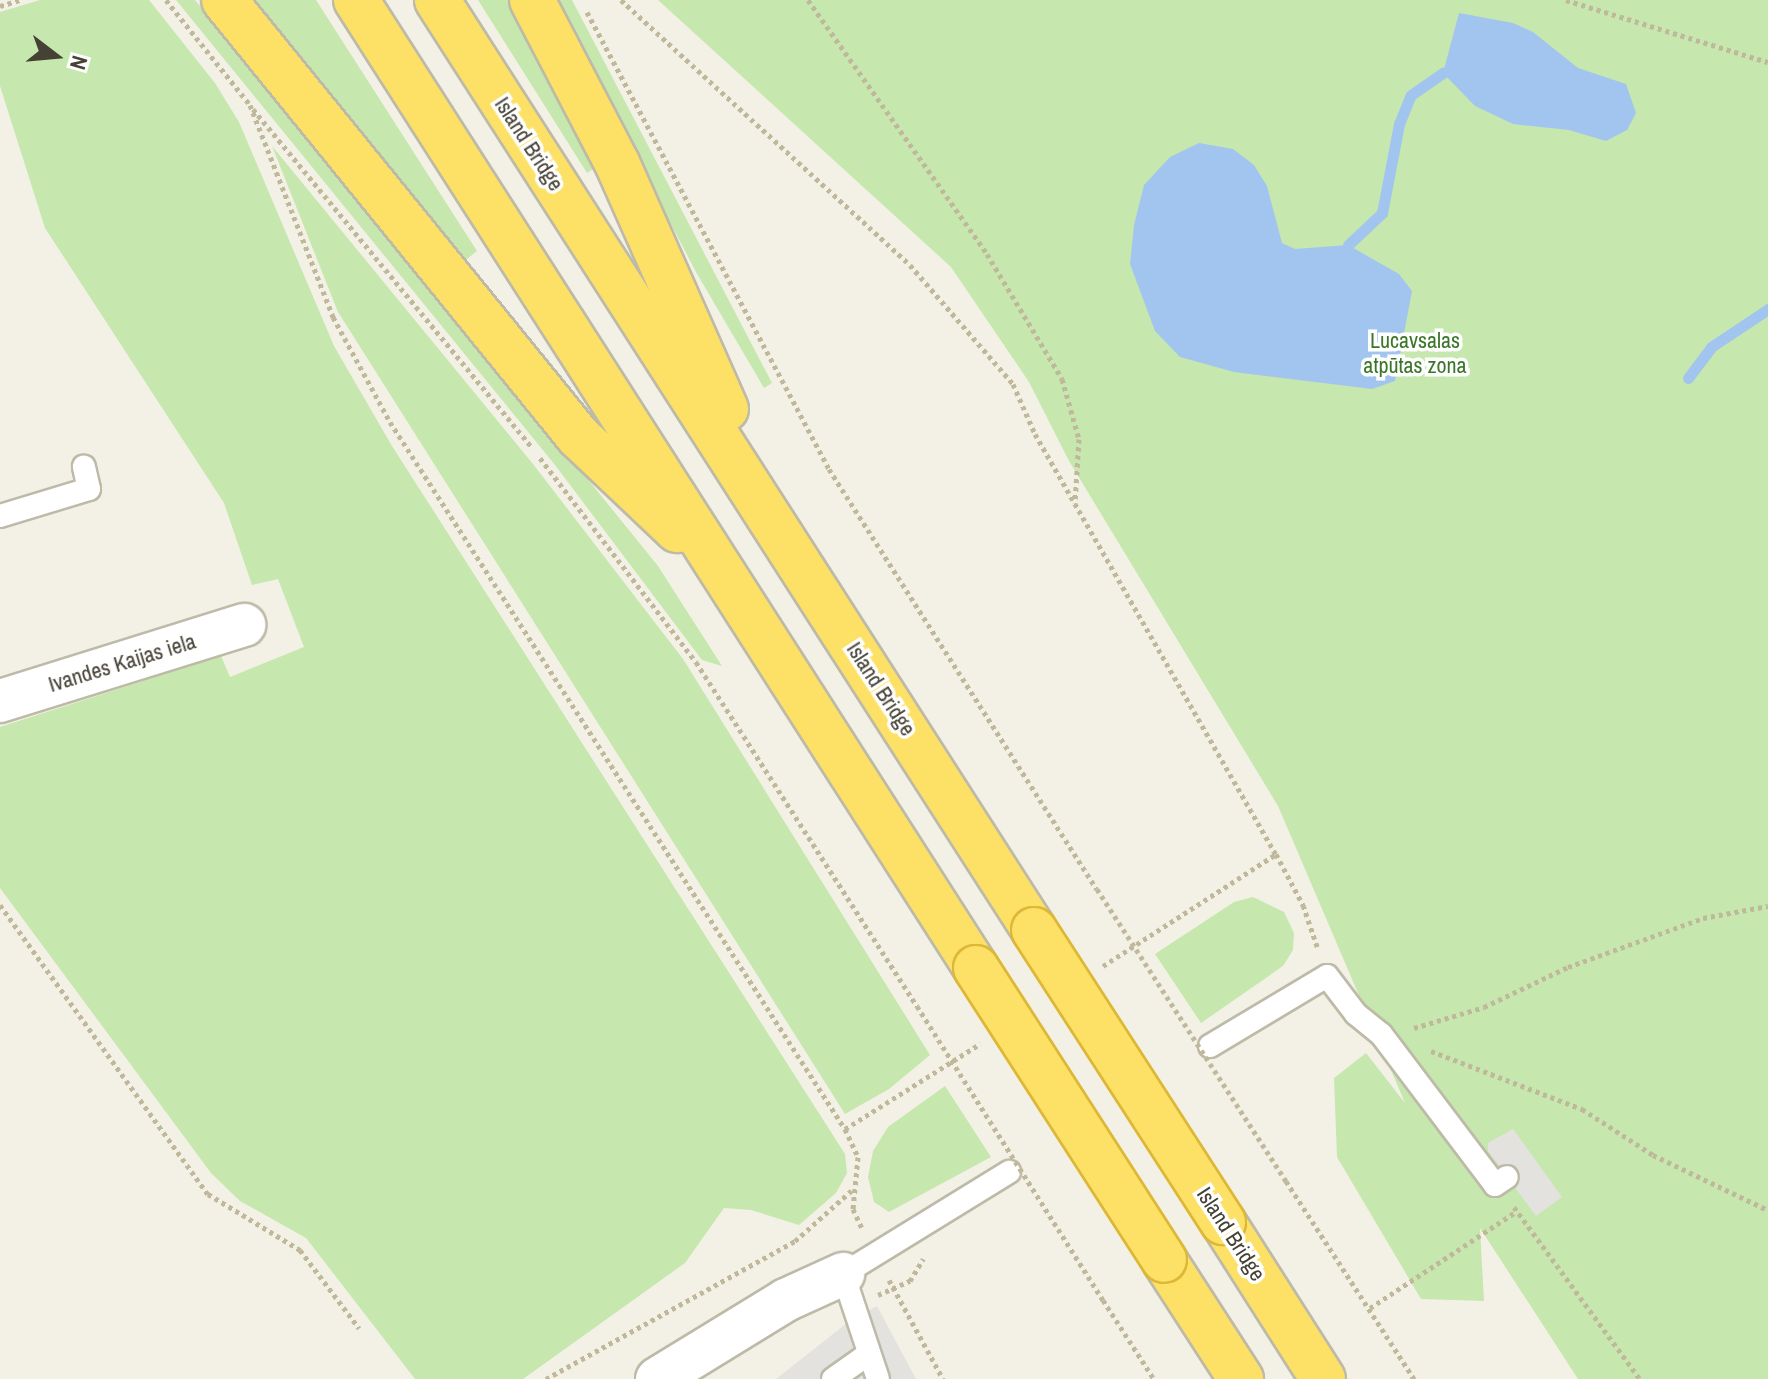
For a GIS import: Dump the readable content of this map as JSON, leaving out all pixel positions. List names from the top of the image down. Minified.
{"streets":{"highway":["Island Bridge"],"street":["Ivandes Kaijas iela"]},"parks":["Lucavsalas atpūtas zona"],"north":"right"}
